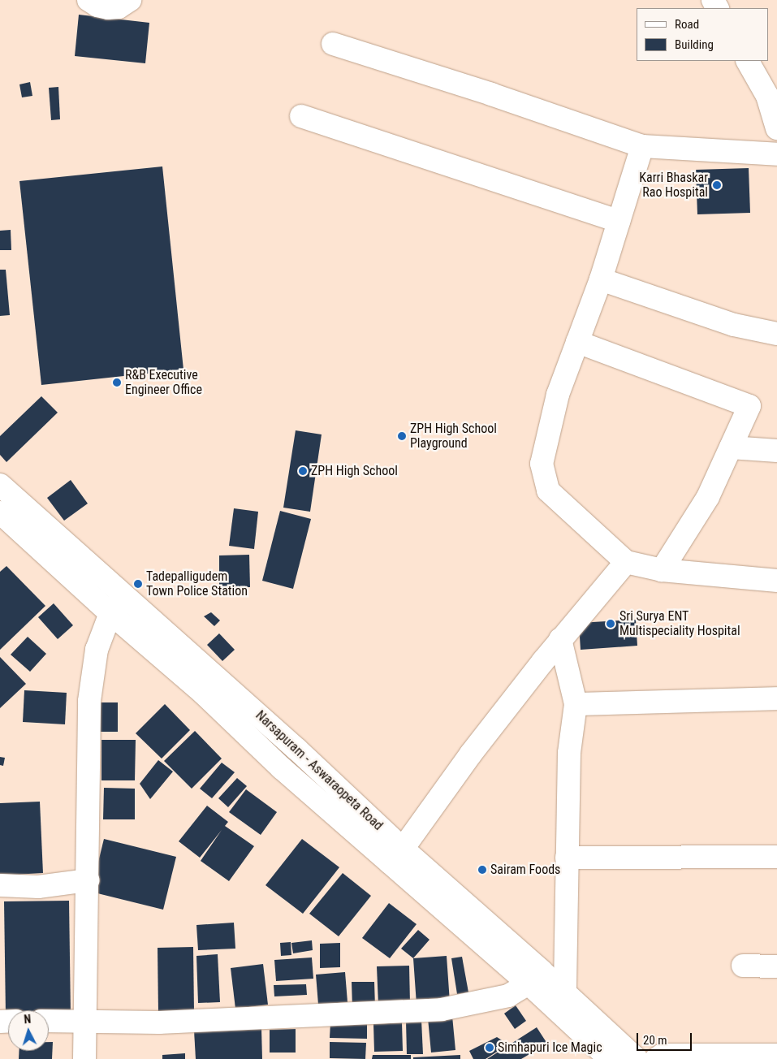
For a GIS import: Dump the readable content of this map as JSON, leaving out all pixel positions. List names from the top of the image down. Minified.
{"streets":{"street":["Narsapuram - Aswaraopeta Road"]},"places":["Karri Bhaskar Rao Hospital","R&B Executive Engineer Office","ZPH High School Playground","ZPH High School","Tadepalligudem Town Police Station","Sri Surya ENT Multispeciality Hospital","Sairam Foods","Simhapuri Ice Magic"],"legend":["Road","Building"],"scale_bar":"20 m","north":"top"}
